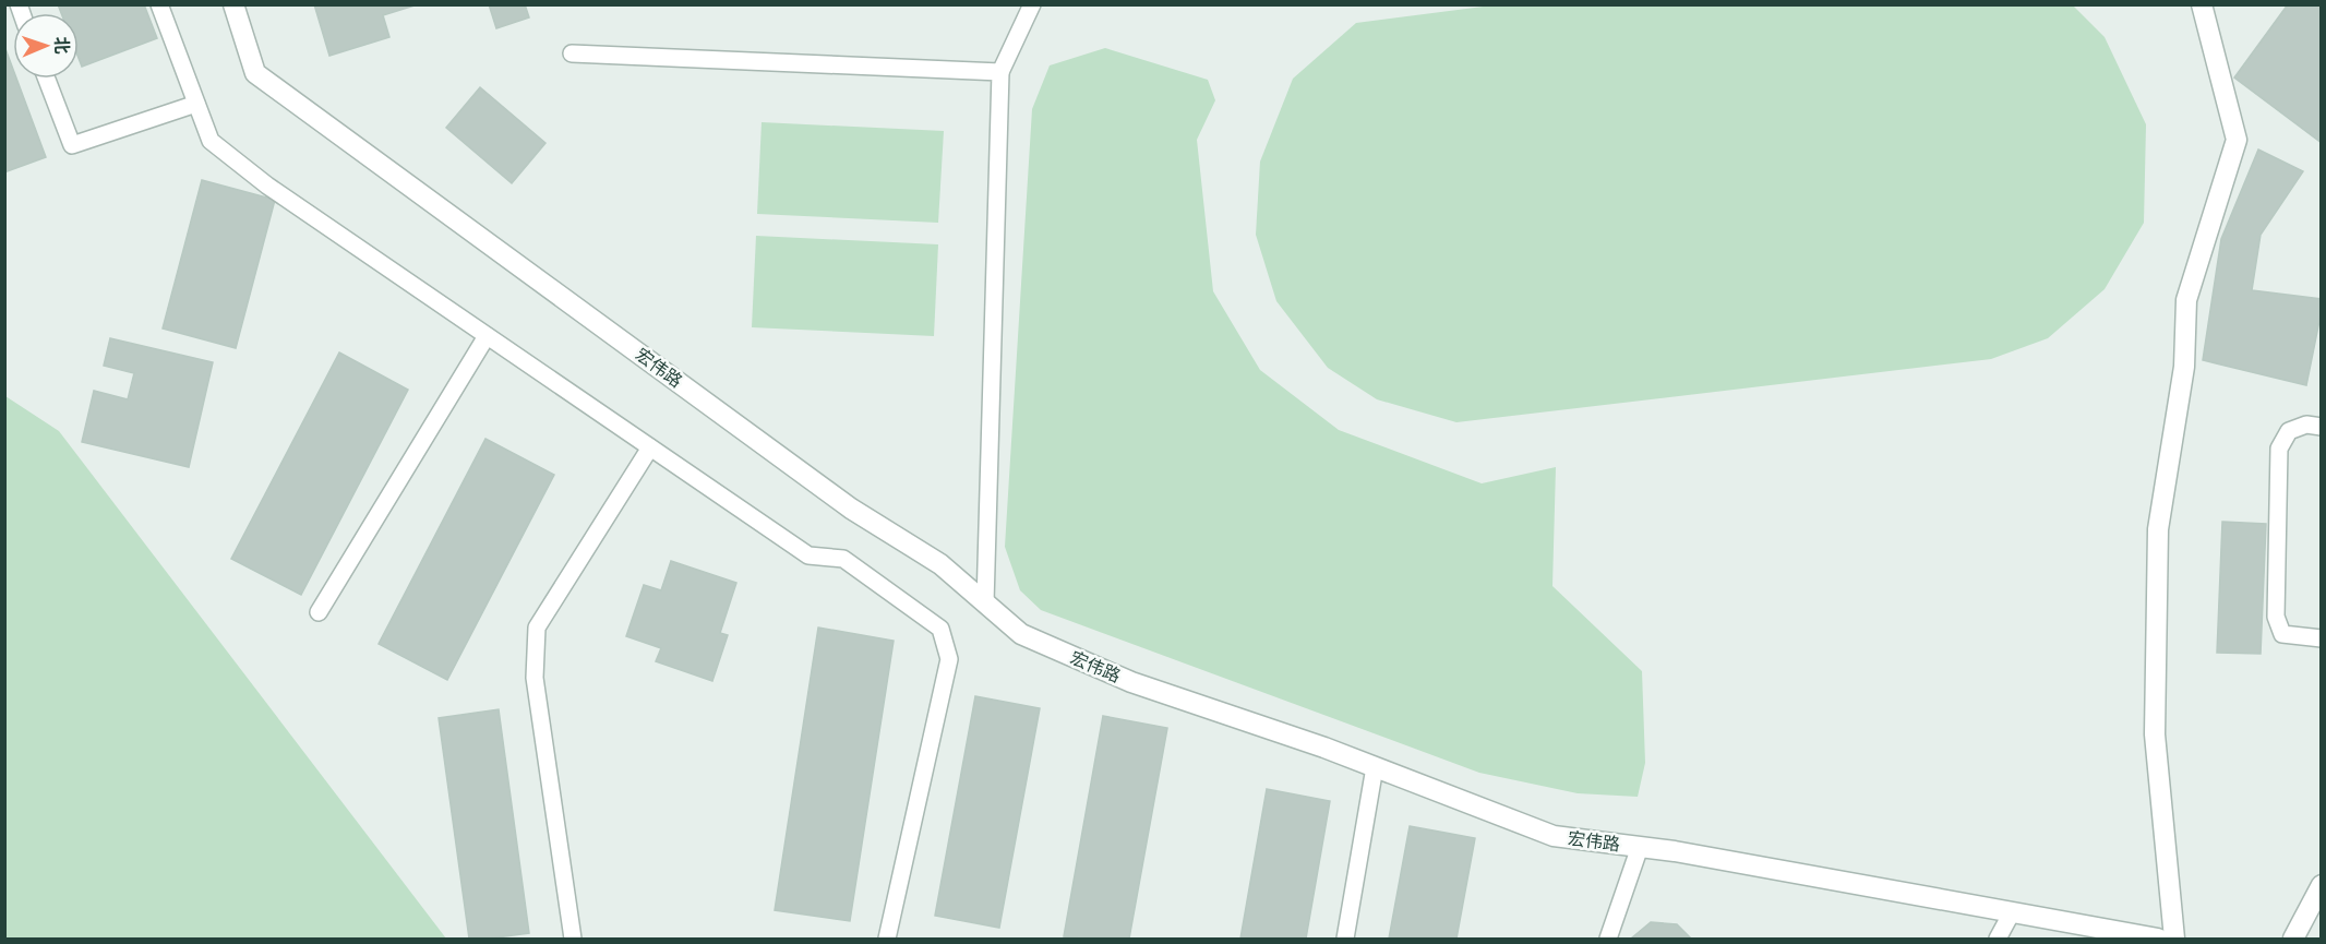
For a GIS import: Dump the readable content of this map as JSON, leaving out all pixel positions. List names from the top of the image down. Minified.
{"streets":{"street":["宏伟路"]},"north":"right"}
